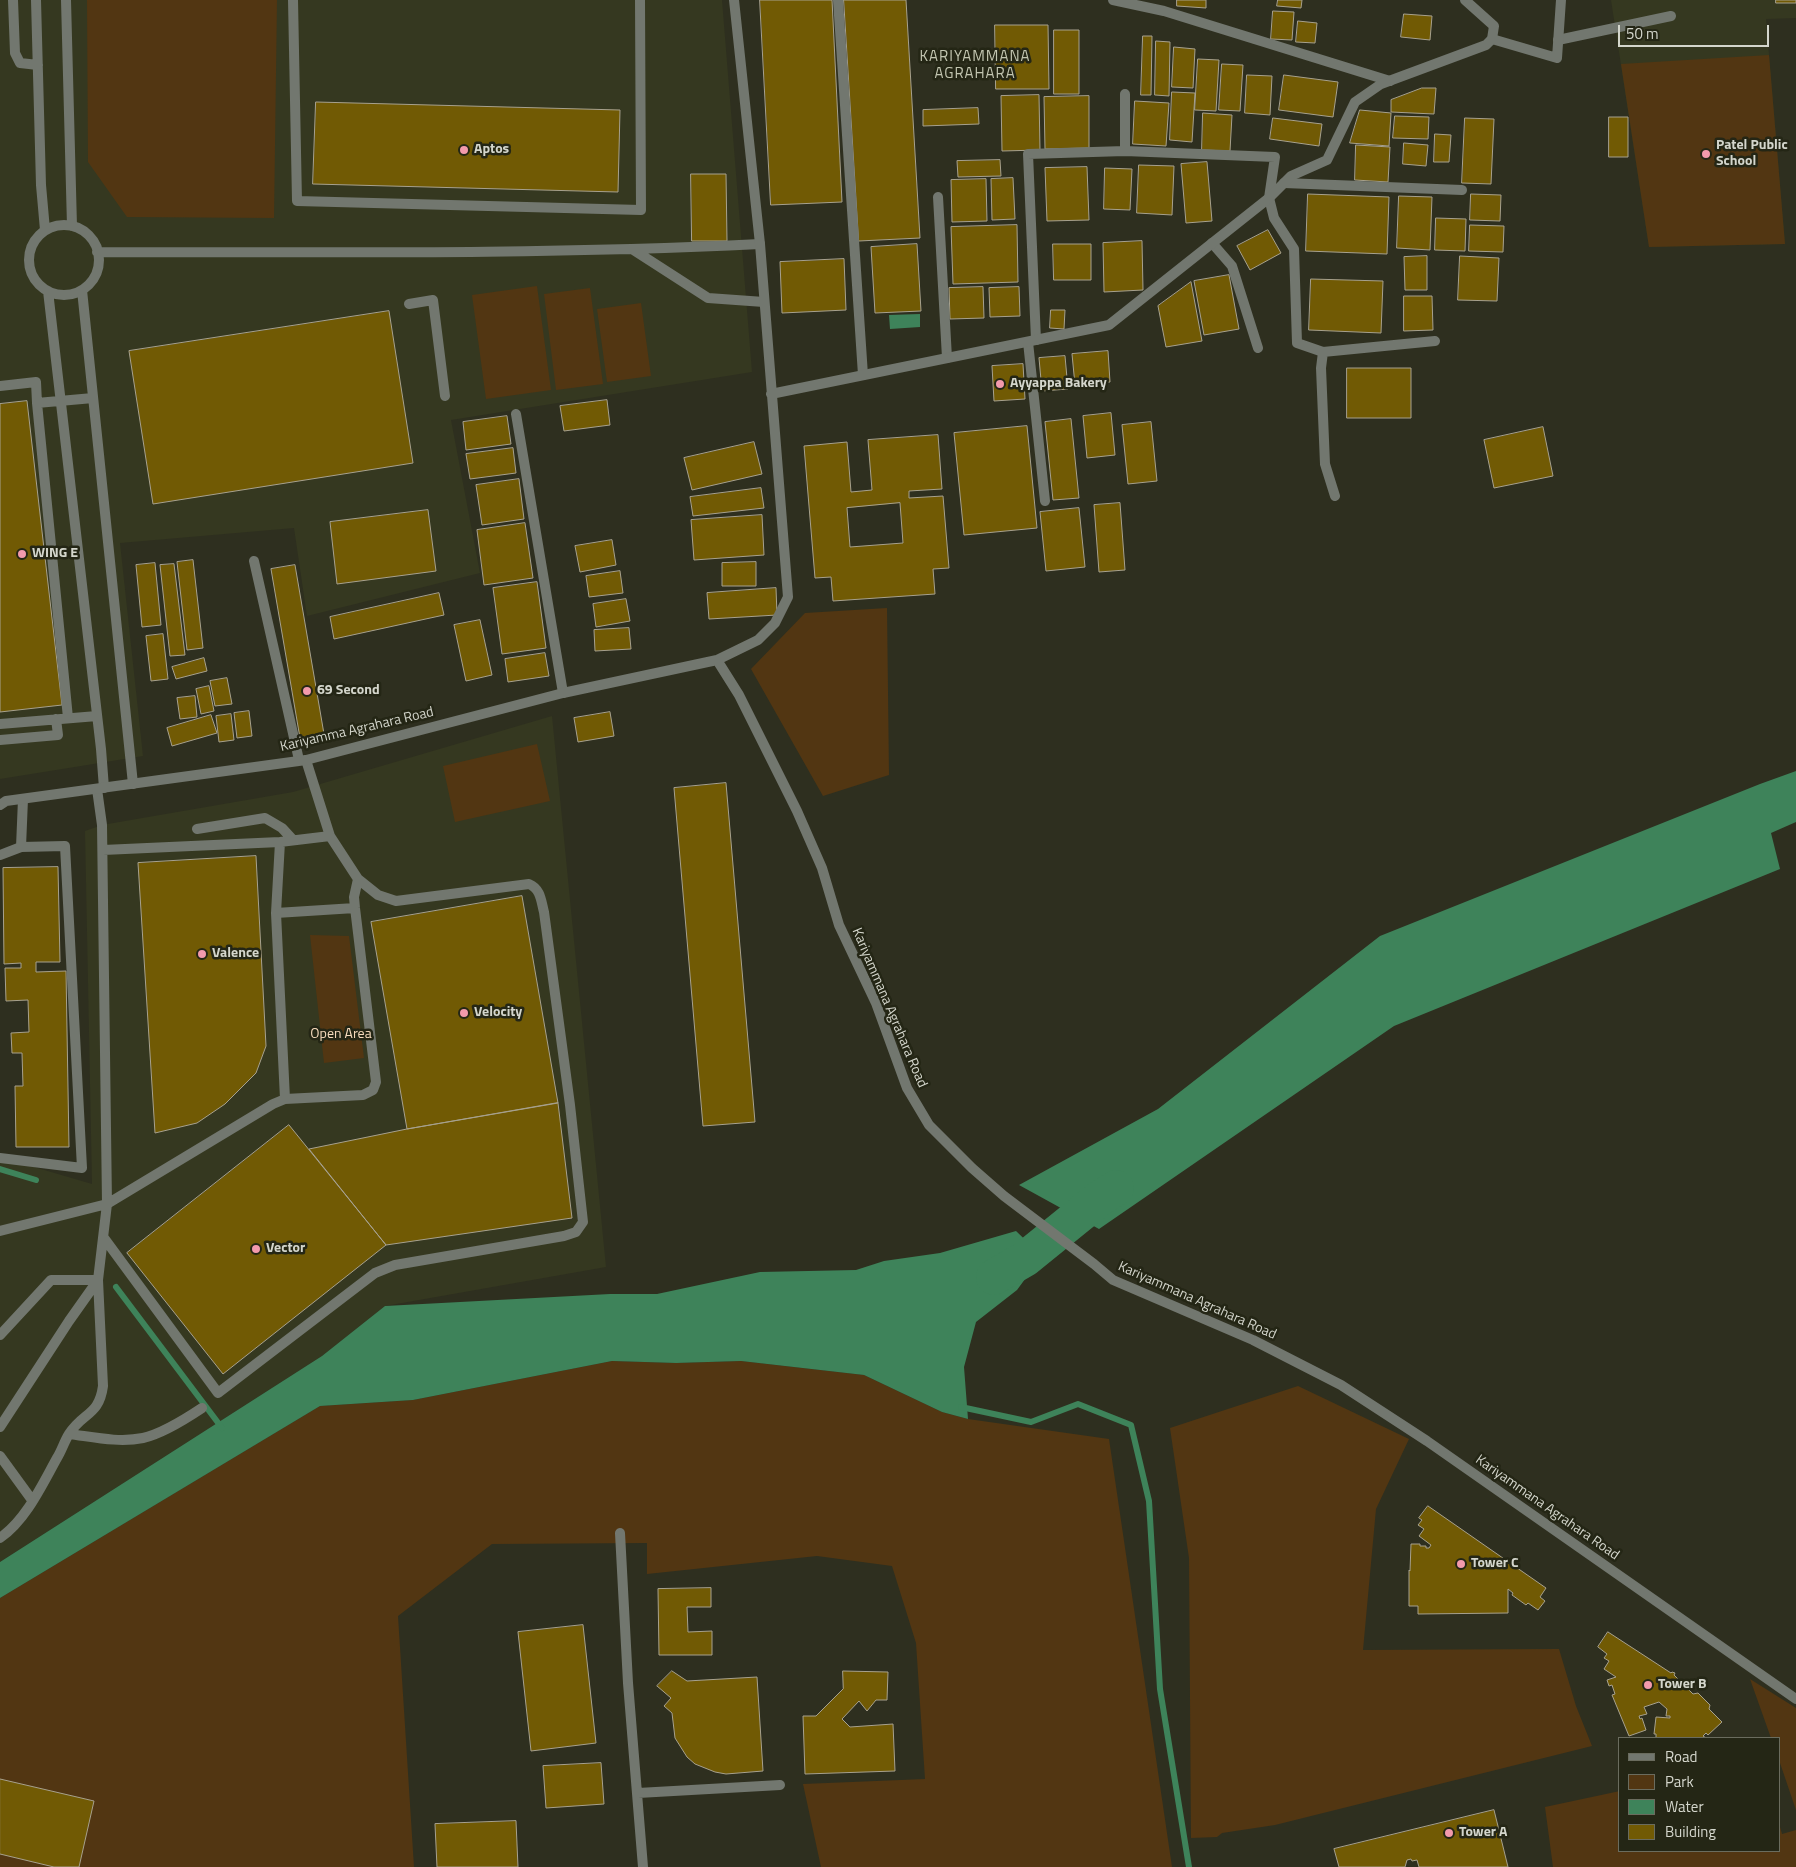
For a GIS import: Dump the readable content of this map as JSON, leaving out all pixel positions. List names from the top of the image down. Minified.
{"streets":{"street":["Kariyamma Agrahara Road","Kariyammana Agrahara Road"]},"crossings":[["Kariyamma Agrahara Road","Kariyammana Agrahara Road"]],"districts":["KARIYAMMANA AGRAHARA"],"parks":["Open Area"],"places":["Aptos","Patel Public School","Ayyappa Bakery","WING E","69 Second","Valence","Velocity","Vector","Tower C","Tower B","Tower A"],"legend":["Road","Park","Water","Building"],"scale_bar":"50 m"}
